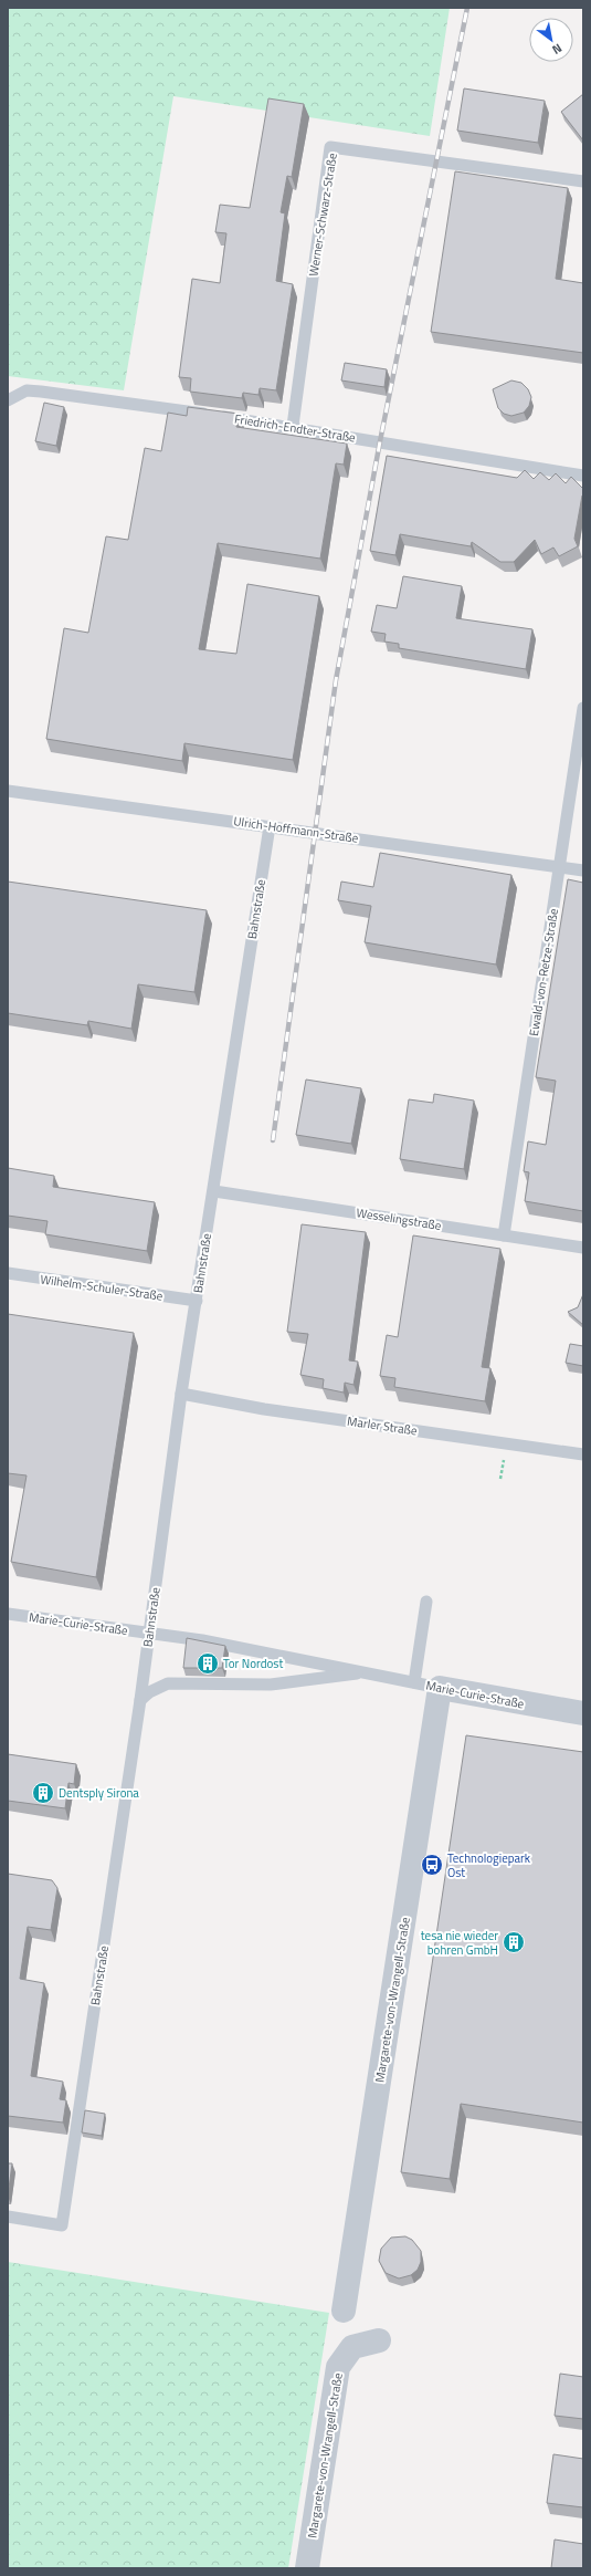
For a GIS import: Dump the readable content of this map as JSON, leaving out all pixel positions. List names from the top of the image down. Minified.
{"streets":{"street":["Marie-Curie-Straße","Margarete-von-Wrangell-Straße"],"lane":["Werner-Schwarz-Straße","Friedrich-Endter-Straße","Ulrich-Hoffmann-Straße","Bahnstraße","Ewald-von-Retze-Straße","Wesselingstraße","Wilhelm-Schuler-Straße","Marler Straße"]},"crossings":[["Werner-Schwarz-Straße","Friedrich-Endter-Straße"],["Ulrich-Hoffmann-Straße","Bahnstraße"],["Ulrich-Hoffmann-Straße","Ewald-von-Retze-Straße"],["Bahnstraße","Wesselingstraße"],["Bahnstraße","Wilhelm-Schuler-Straße"],["Bahnstraße","Marler Straße"],["Bahnstraße","Marie-Curie-Straße"],["Ewald-von-Retze-Straße","Wesselingstraße"],["Marie-Curie-Straße","Margarete-von-Wrangell-Straße"]],"places":{"building":["Tor Nordost","Dentsply Sirona","tesa nie wieder bohren GmbH"],"bus stop":["Technologiepark Ost"]},"north":"bottom right"}
